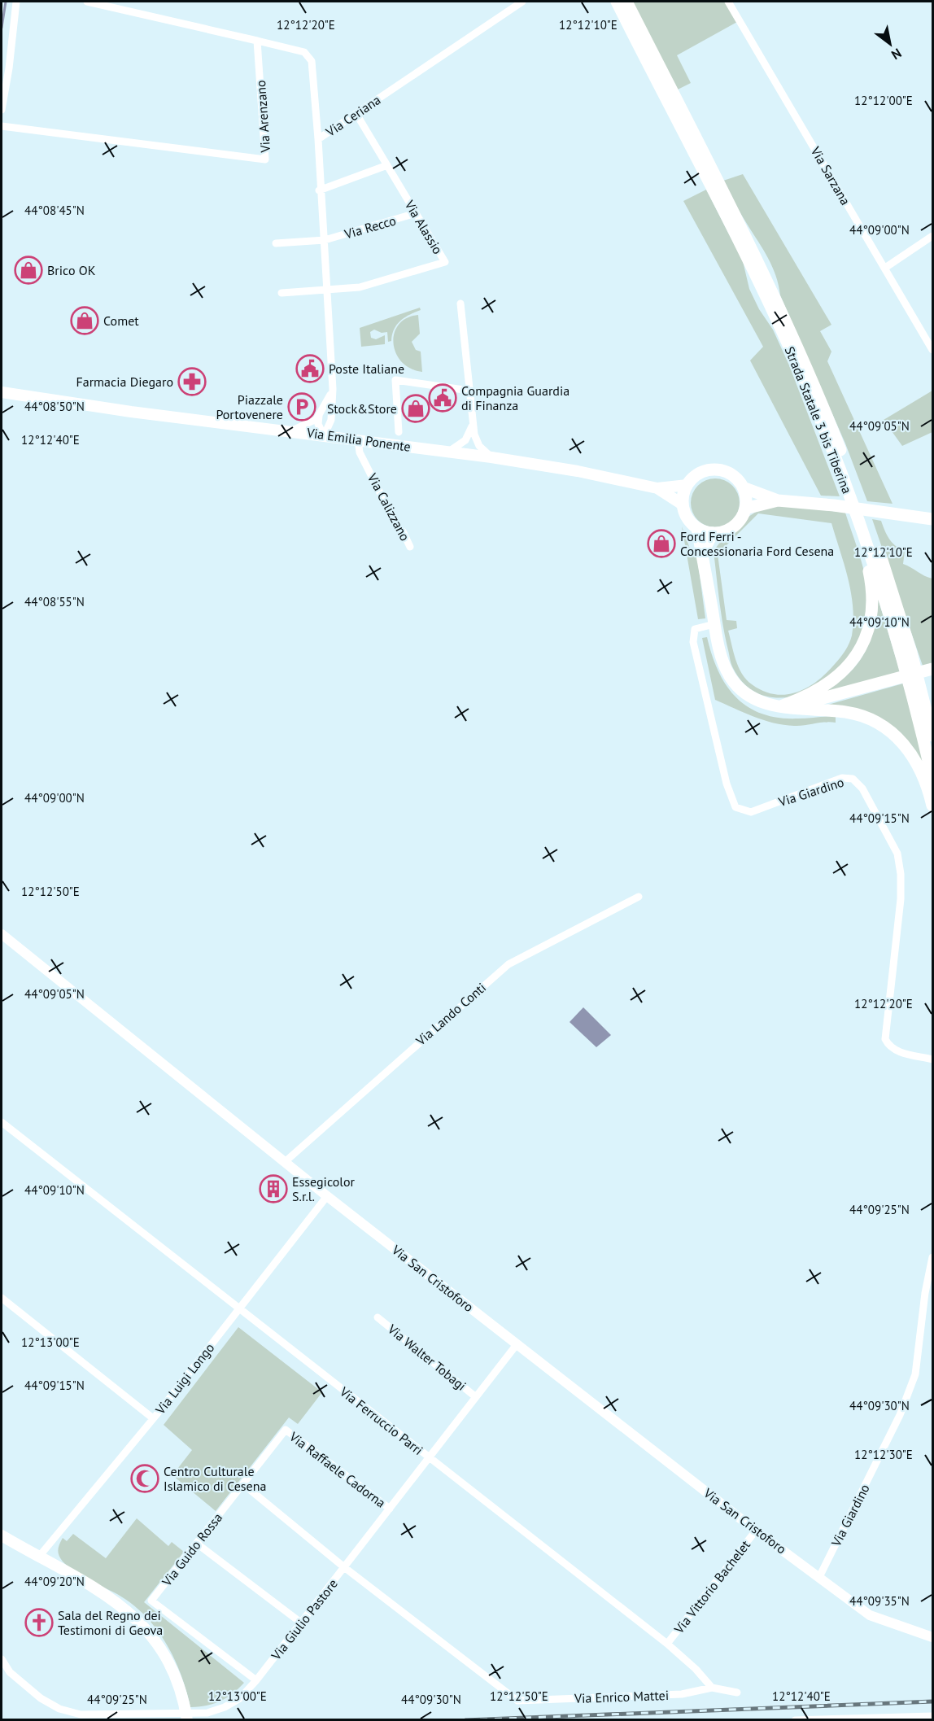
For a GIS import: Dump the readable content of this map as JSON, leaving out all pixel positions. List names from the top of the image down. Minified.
{"streets":{"main road":["Strada Statale 3 bis Tiberina","Via Emilia Ponente"],"street":["Via Ceriana","Via Arenzano","Via Sarzana","Via Recco","Via Alassio","Via Calizzano","Via Giardino","Via Lando Conti","Via San Cristoforo","Via Walter Tobagi","Via Luigi Longo","Via Ferruccio Parri","Via Raffaele Cadorna","Via Guido Rossa","Via Vittorio Bachelet","Via Giulio Pastore","Via Enrico Mattei"]},"crossings":[["Via Ceriana","Via Recco"],["Via Ceriana","Via Alassio"],["Via Ceriana","Via Emilia Ponente"],["Via Recco","Via Alassio"],["Via Emilia Ponente","Via Calizzano"],["Via Giardino","Via San Cristoforo"],["Via Lando Conti","Via San Cristoforo"],["Via San Cristoforo","Via Luigi Longo"],["Via San Cristoforo","Via Vittorio Bachelet"],["Via San Cristoforo","Via Giulio Pastore"],["Via Walter Tobagi","Via Giulio Pastore"],["Via Luigi Longo","Via Ferruccio Parri"],["Via Ferruccio Parri","Via Vittorio Bachelet"],["Via Ferruccio Parri","Via Giulio Pastore"],["Via Ferruccio Parri","Via Enrico Mattei"],["Via Raffaele Cadorna","Via Guido Rossa"],["Via Raffaele Cadorna","Via Giulio Pastore"],["Via Guido Rossa","Via Giulio Pastore"],["Via Guido Rossa","Via Enrico Mattei"],["Via Giulio Pastore","Via Enrico Mattei"]],"places":{"shop":["Brico OK","Comet","Stock&Store","Ford Ferri - Concessionaria Ford Cesena"],"public building":["Poste Italiane","Compagnia Guardia di Finanza"],"pharmacy":["Farmacia Diegaro"],"parking":["Piazzale Portovenere"],"building":["Essegicolor S.r.l."],"mosque":["Centro Culturale Islamico di Cesena"],"church":["Sala del Regno dei Testimoni di Geova"]},"north":"bottom right","coordinates":["12°12'20\"E","12°12'10\"E","12°12'00\"E","44°08'45\"N","44°09'00\"N","44°08'50\"N","44°09'05\"N","12°12'40\"E","44°08'55\"N","44°09'10\"N","44°09'15\"N","12°12'50\"E","44°09'25\"N","12°13'00\"E","44°09'30\"N","12°12'30\"E","44°09'20\"N","44°09'35\"N"]}
